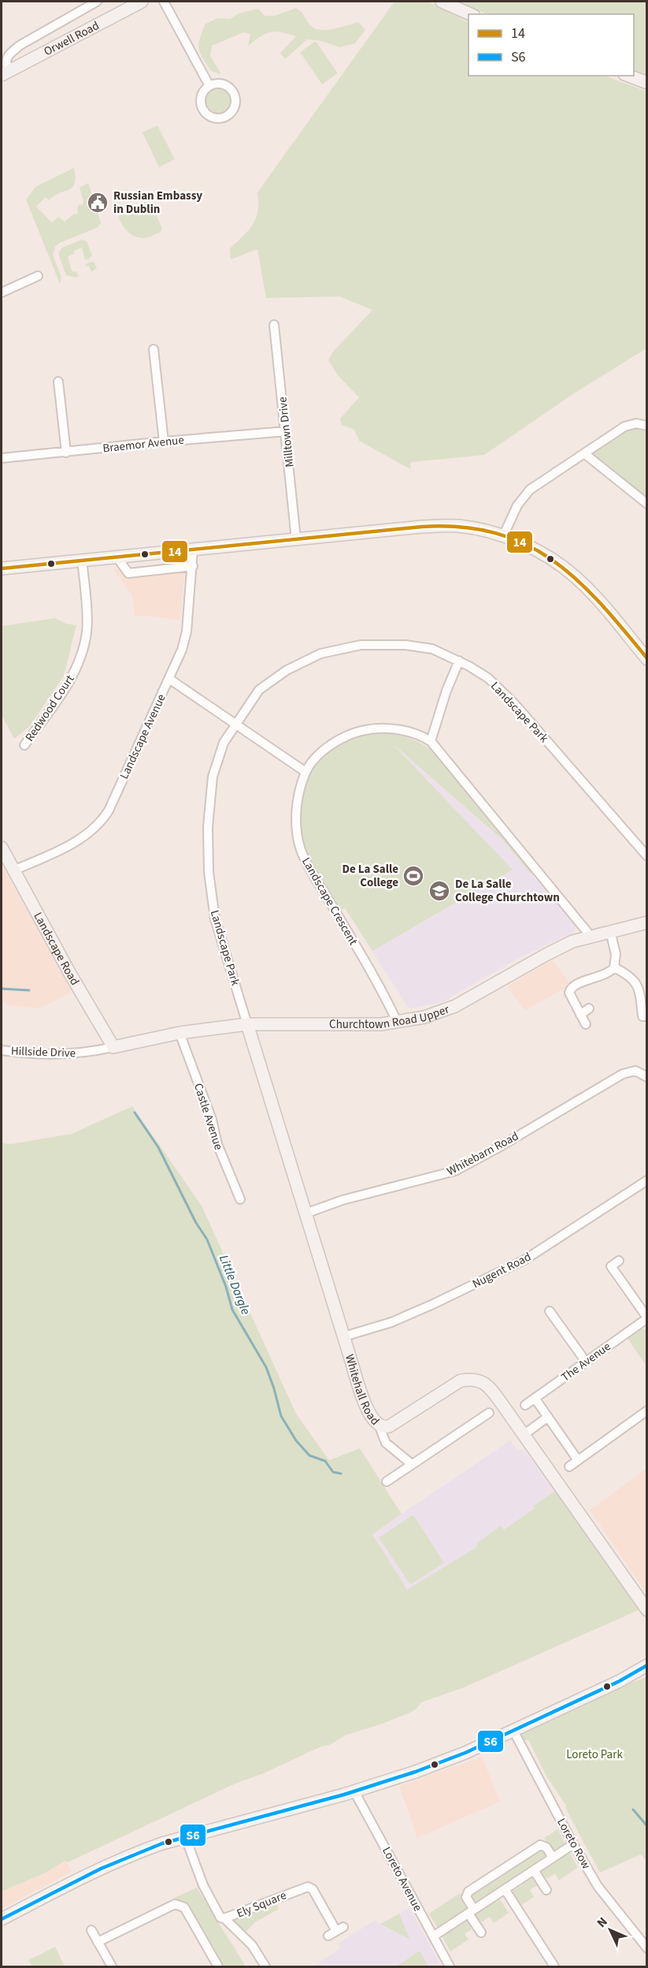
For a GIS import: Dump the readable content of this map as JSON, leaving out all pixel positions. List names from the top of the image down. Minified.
{"streets":{"street":["Orwell Road","Milltown Drive","Braemor Avenue","Redwood Court","Landscape Park","Landscape Avenue","Landscape Crescent","Landscape Road","Churchtown Road Upper","Hillside Drive","Castle Avenue","Whitebarn Road","Nugent Road","The Avenue","Whitehall Road","Loreto Row","Loreto Avenue","Ely Square"]},"crossings":[["Milltown Drive","Braemor Avenue"],["Landscape Park","Churchtown Road Upper"],["Landscape Park","Whitehall Road"],["Landscape Avenue","Landscape Road"],["Landscape Crescent","Churchtown Road Upper"],["Landscape Road","Churchtown Road Upper"],["Landscape Road","Hillside Drive"],["Churchtown Road Upper","Hillside Drive"],["Churchtown Road Upper","Castle Avenue"],["Churchtown Road Upper","Whitehall Road"],["Whitebarn Road","Whitehall Road"],["Nugent Road","Whitehall Road"]],"water":["Little Dargle"],"parks":["Loreto Park"],"places":{"public building":["Russian Embassy in Dublin"],"sports":["De La Salle College"],"school or university":["De La Salle College Churchtown"]},"lines":["transit line 14","transit line S6"],"legend":["14","S6"],"north":"top left"}
